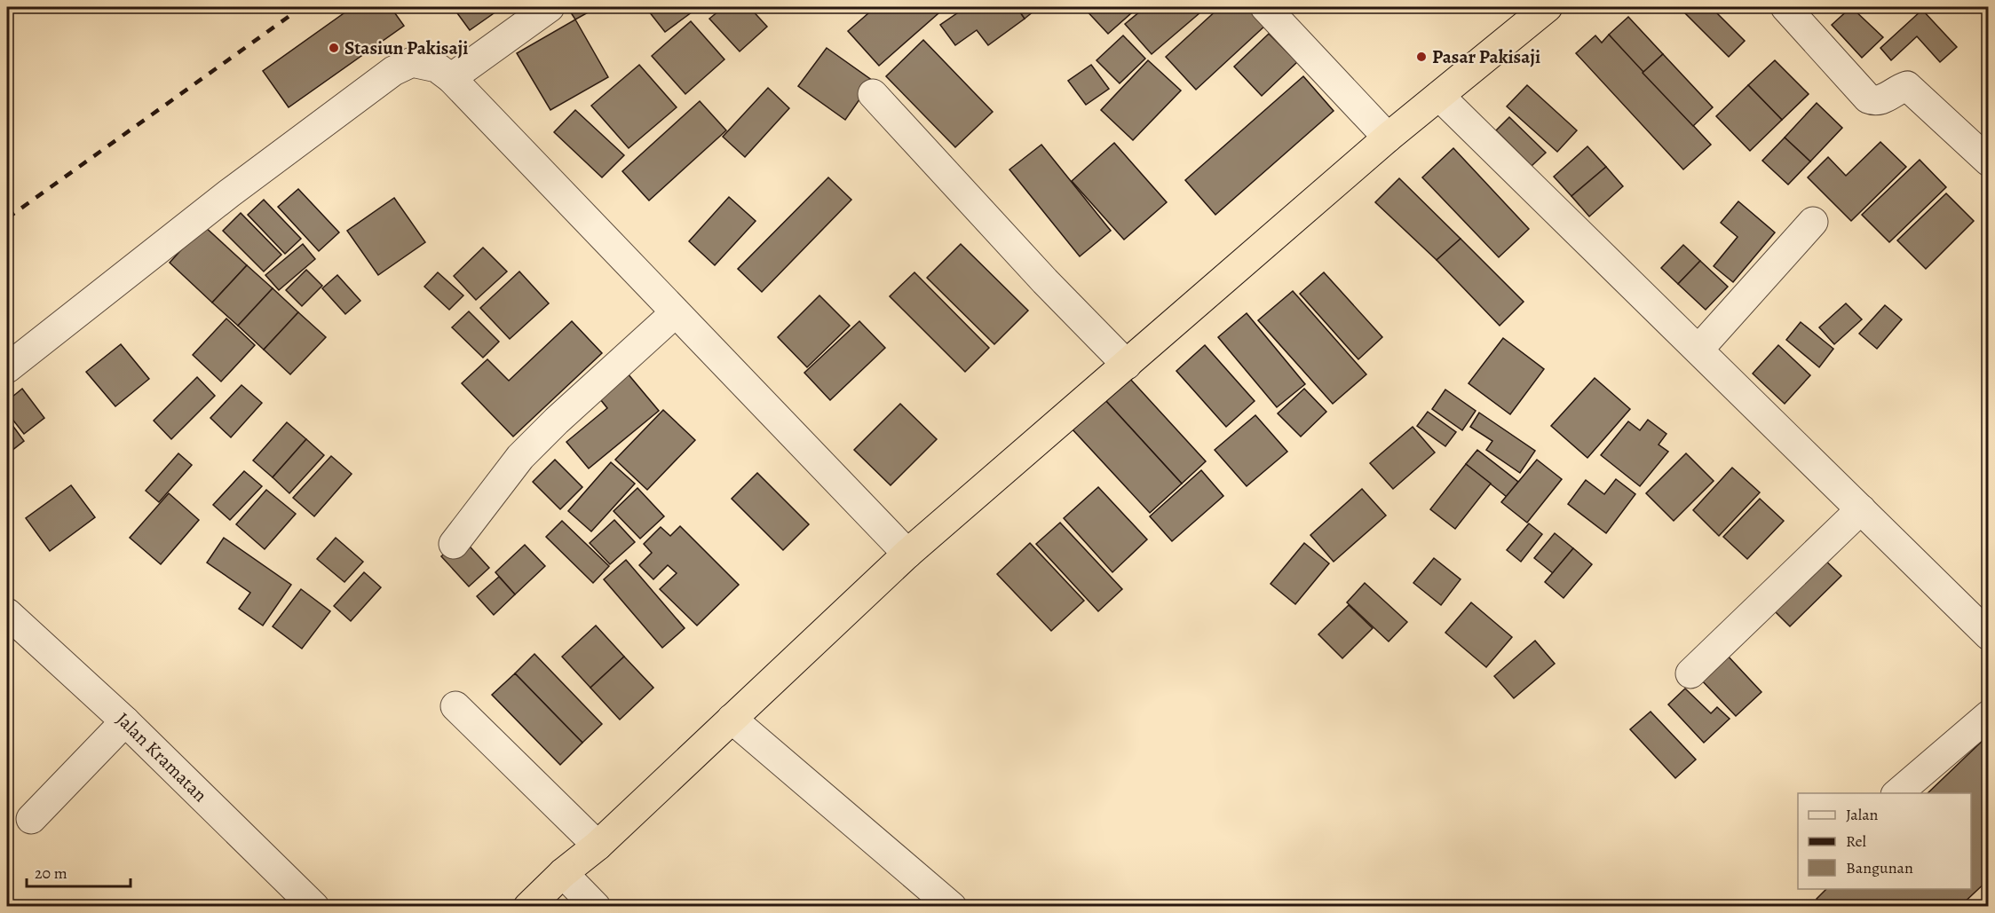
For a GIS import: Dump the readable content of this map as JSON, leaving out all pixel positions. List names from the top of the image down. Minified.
{"streets":{"street":["Jalan Kramatan"]},"places":["Stasiun Pakisaji","Pasar Pakisaji"],"legend":["Jalan","Rel","Bangunan"],"scale_bar":"20 m"}
